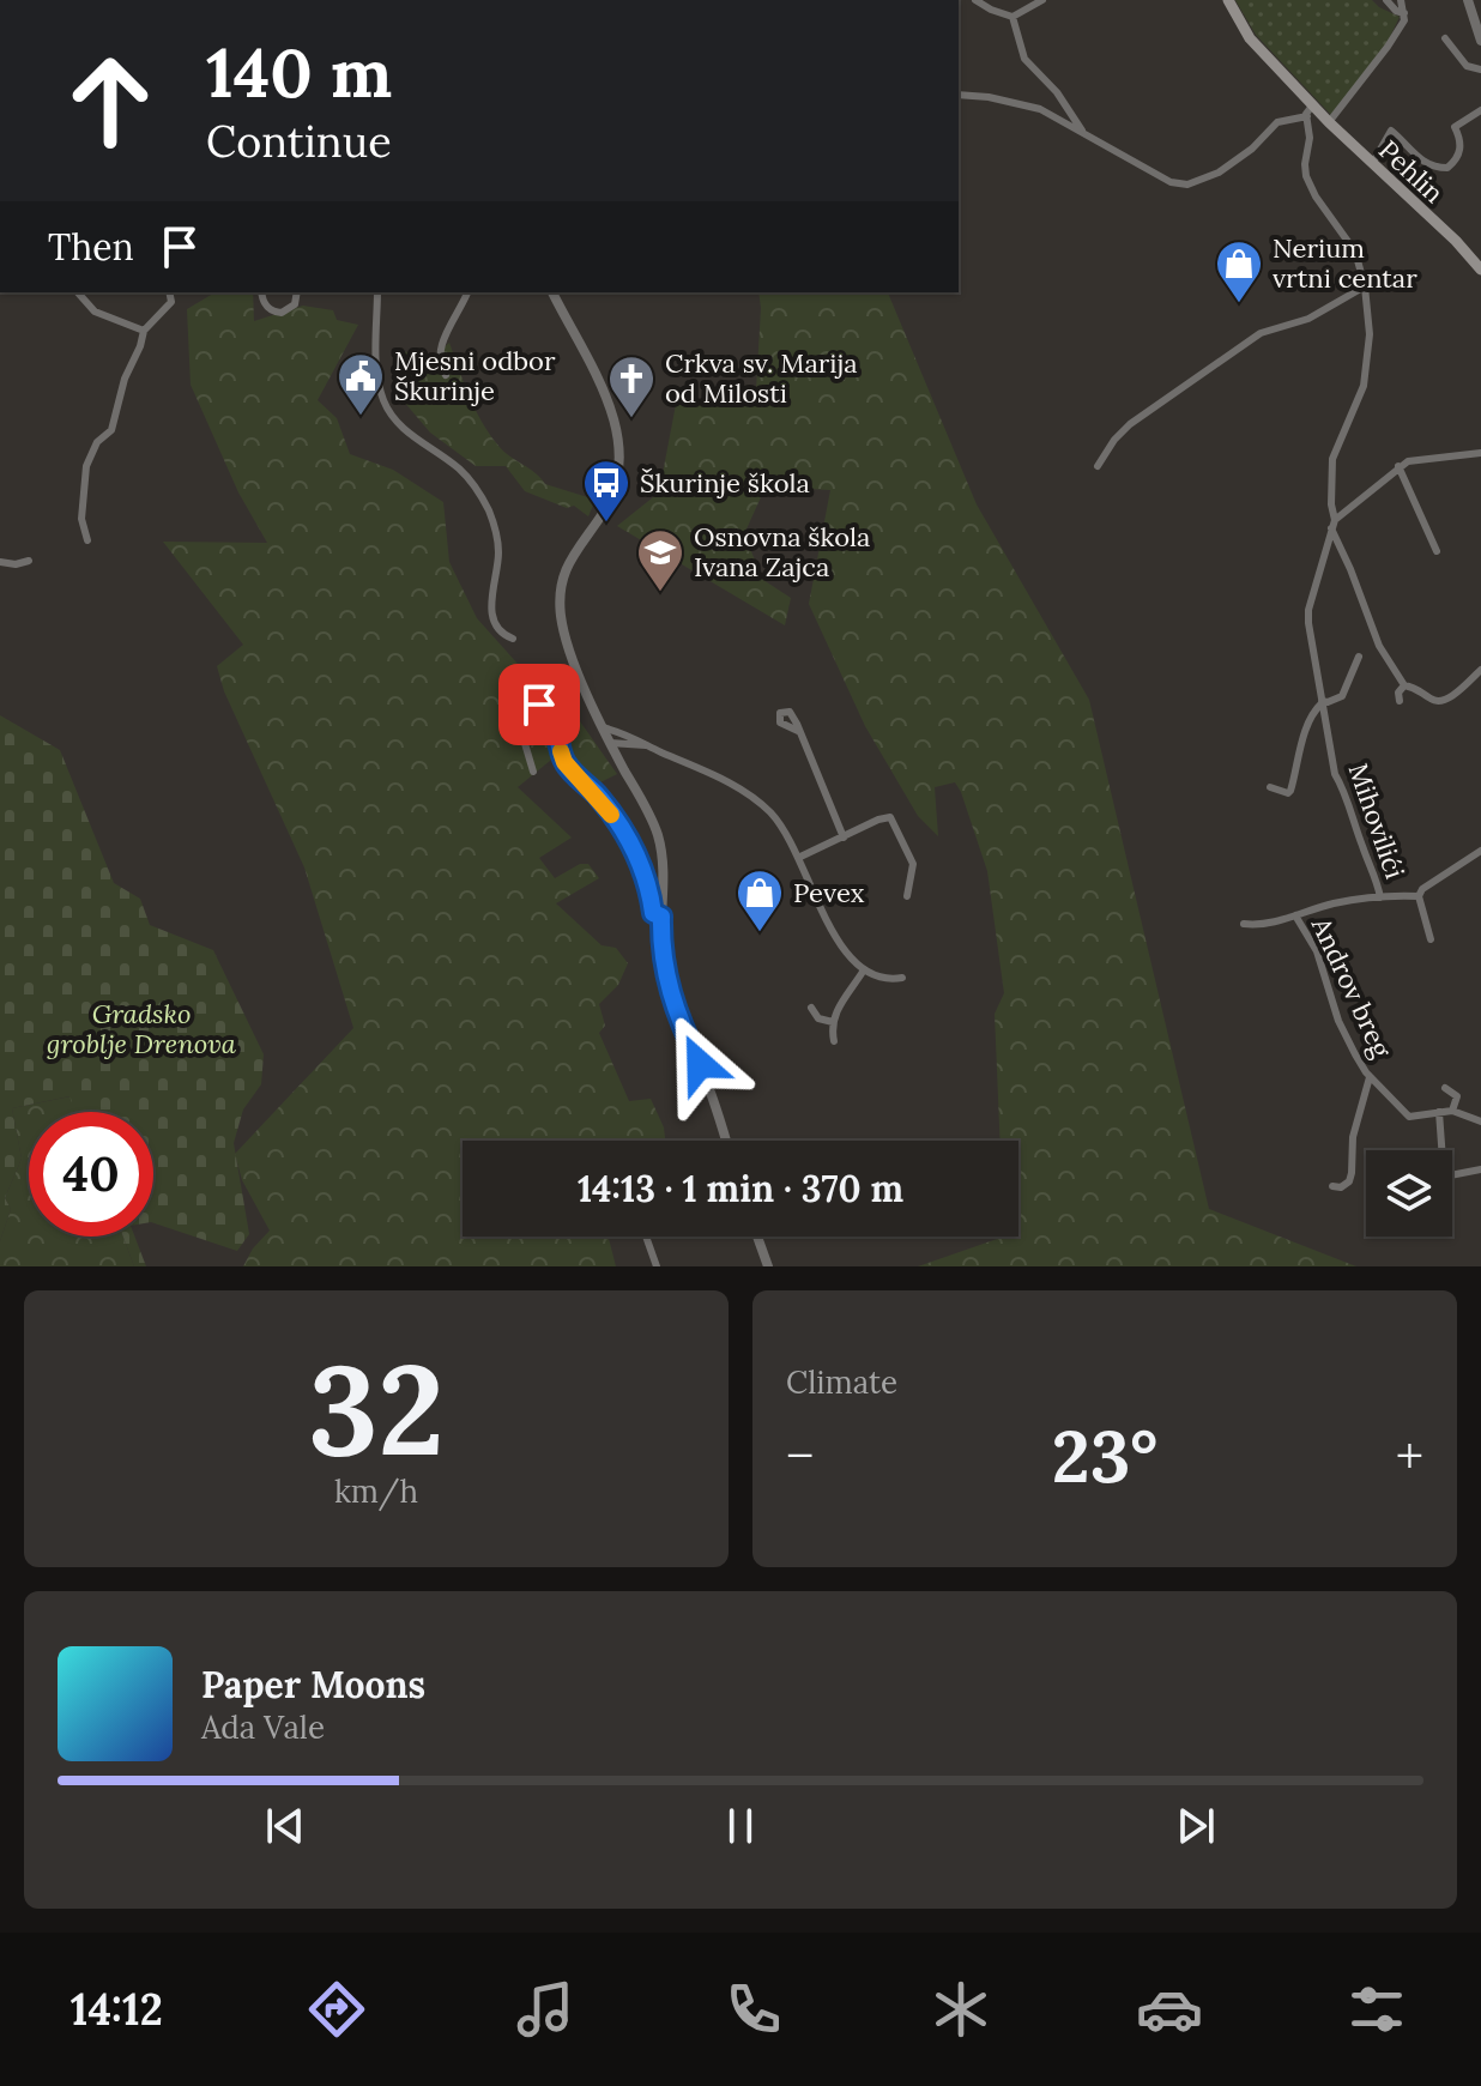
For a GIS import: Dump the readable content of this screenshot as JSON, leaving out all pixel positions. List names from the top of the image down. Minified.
{"streets":{"main road":["Pehlin"],"street":["Mihovilići","Androv breg"]},"crossings":[["Mihovilići","Androv breg"]],"parks":["Gradsko groblje Drenova"],"places":{"shop":["Nerium vrtni centar","Pevex"],"public building":["Mjesni odbor Škurinje"],"church":["Crkva sv. Marija od Milosti"],"bus stop":["Škurinje škola"],"school or university":["Osnovna škola Ivana Zajca"]},"page":{"turn":["140 m","Continue"],"then":"Then","limit":"40","trip":"14:13 · 1 min · 370 m","tile":[["32","km/h"],"Climate"],"heat":["−","23°","+"],"song":["Paper Moons","Ada Vale"],"tabs":"14:12"}}
